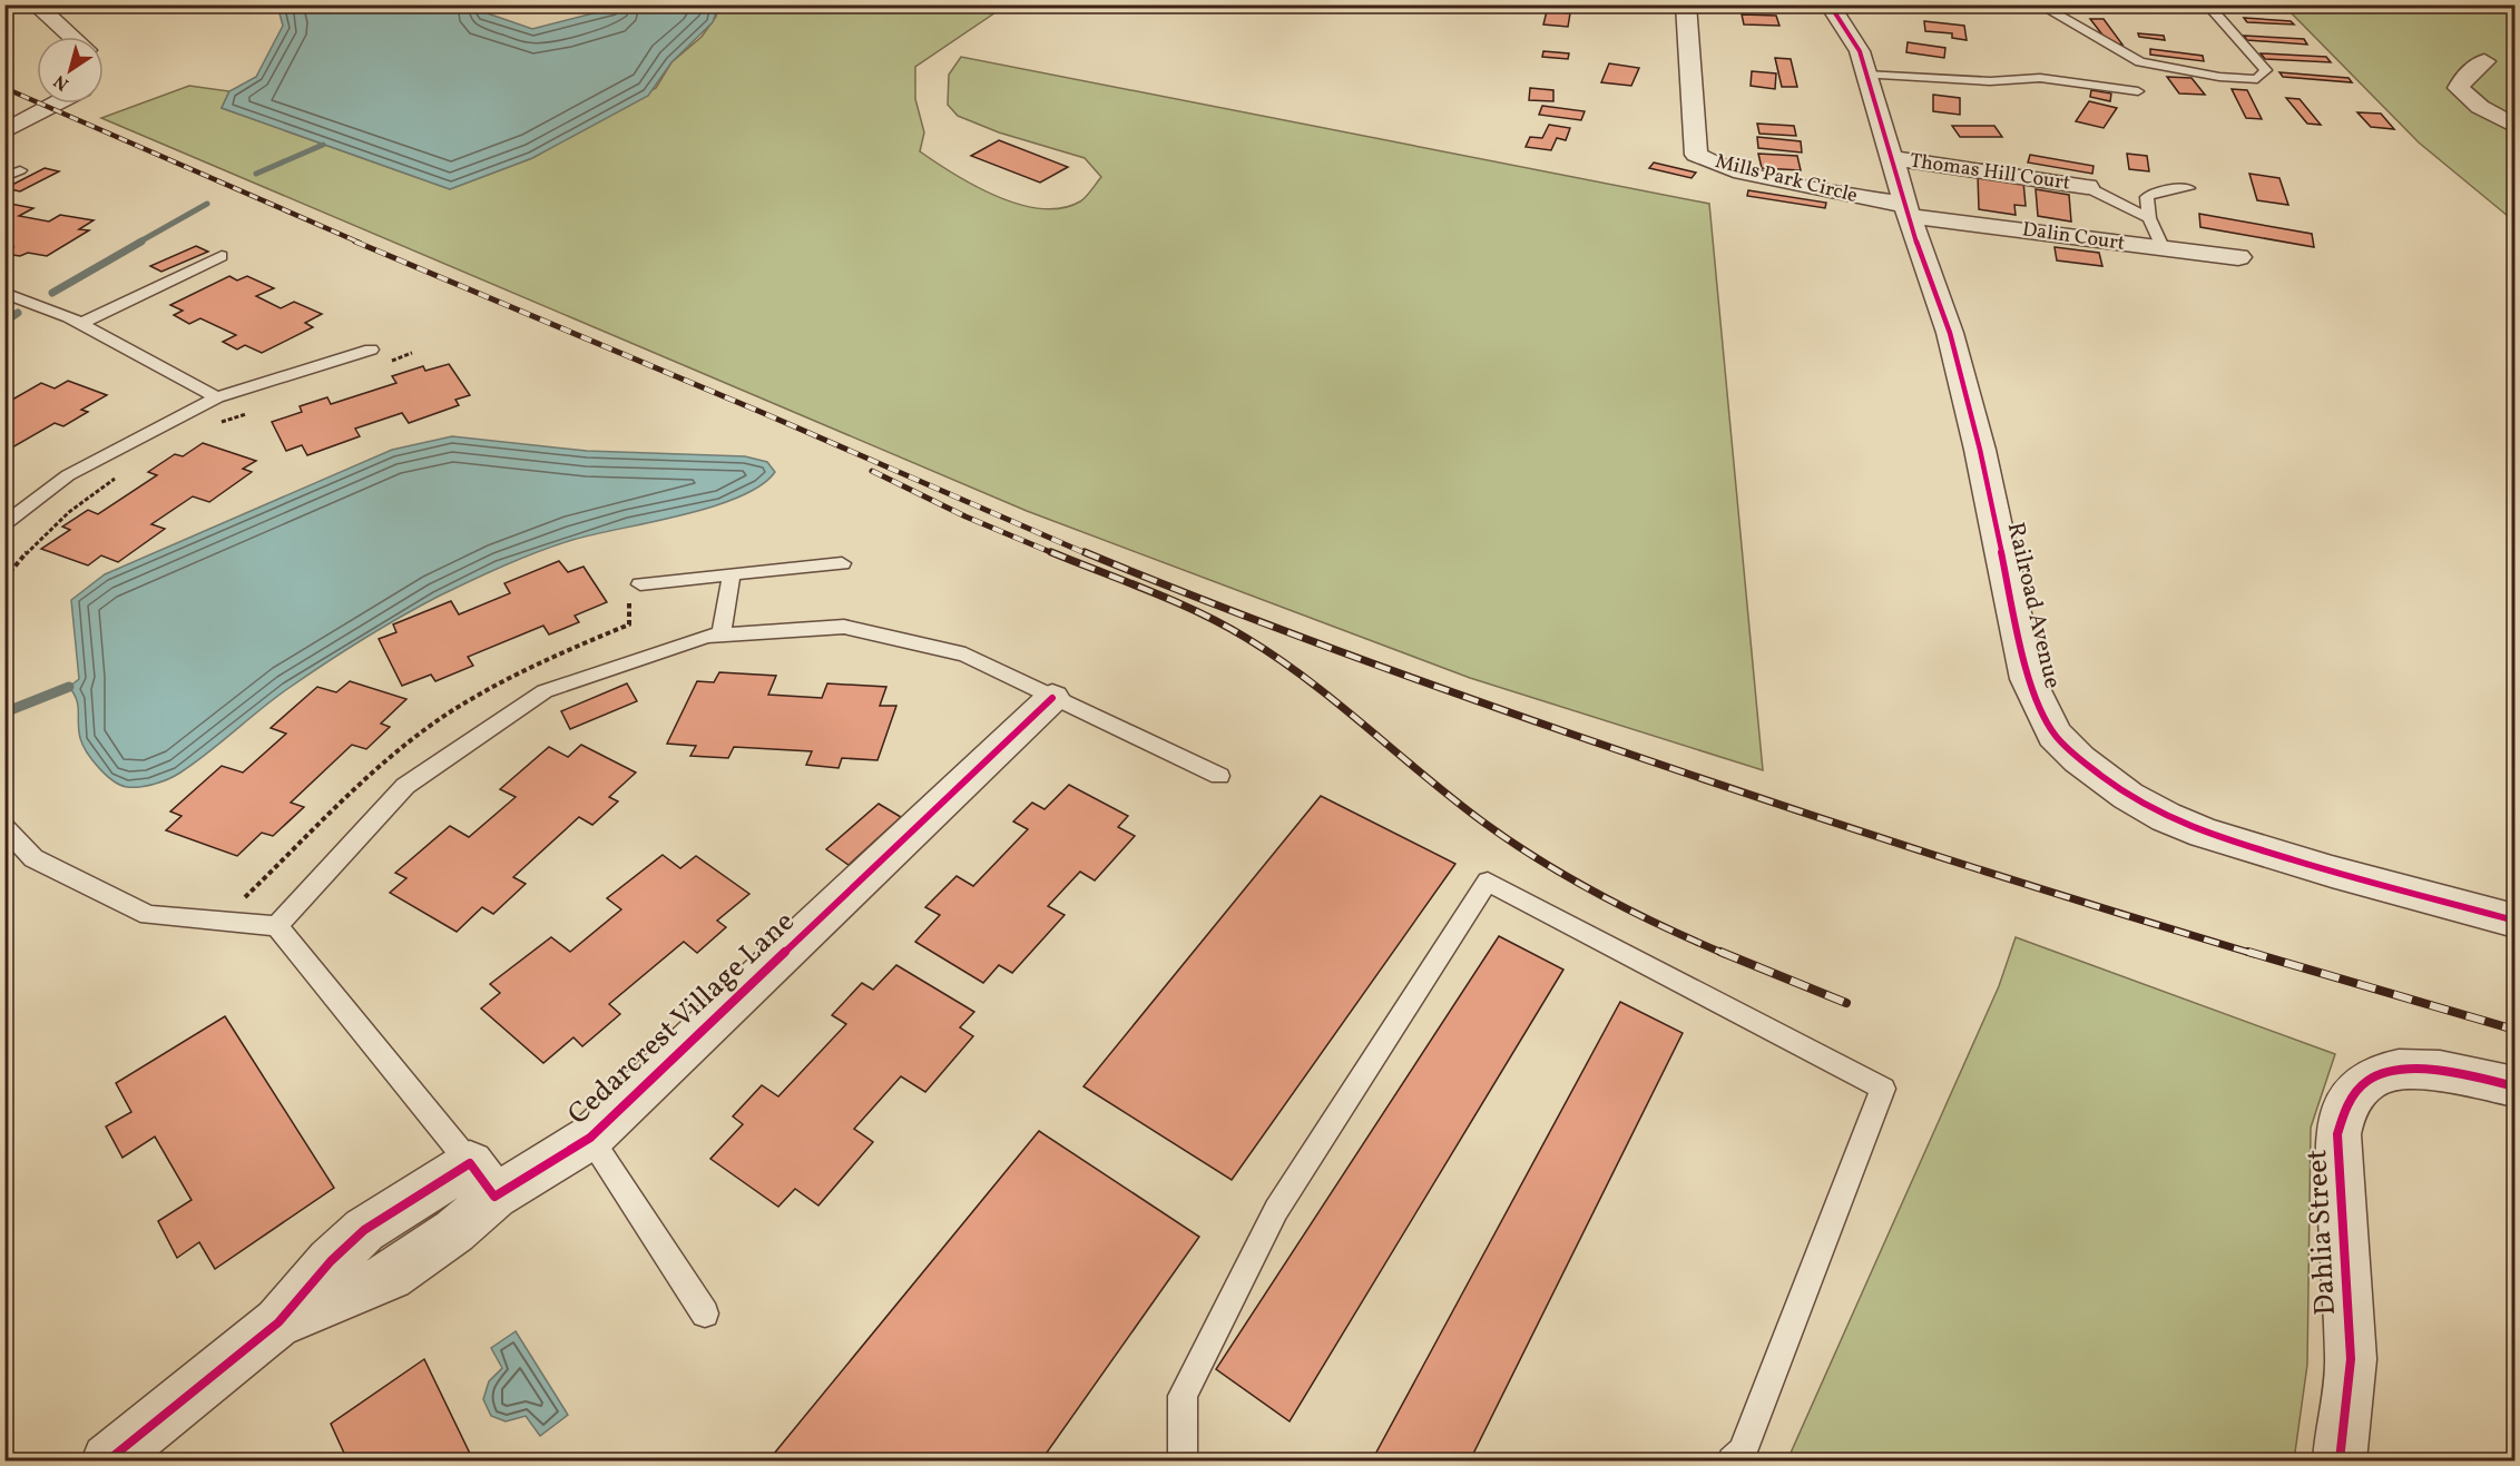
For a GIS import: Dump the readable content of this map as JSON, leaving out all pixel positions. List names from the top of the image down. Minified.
{"streets":{"street":["Thomas Hill Court","Mills Park Circle","Dalin Court","Railroad Avenue","Cedarcrest Village Lane","Dahlia Street"]},"crossings":[["Thomas Hill Court","Railroad Avenue"],["Mills Park Circle","Dalin Court"],["Mills Park Circle","Railroad Avenue"],["Dalin Court","Railroad Avenue"]],"north":"bottom left"}
